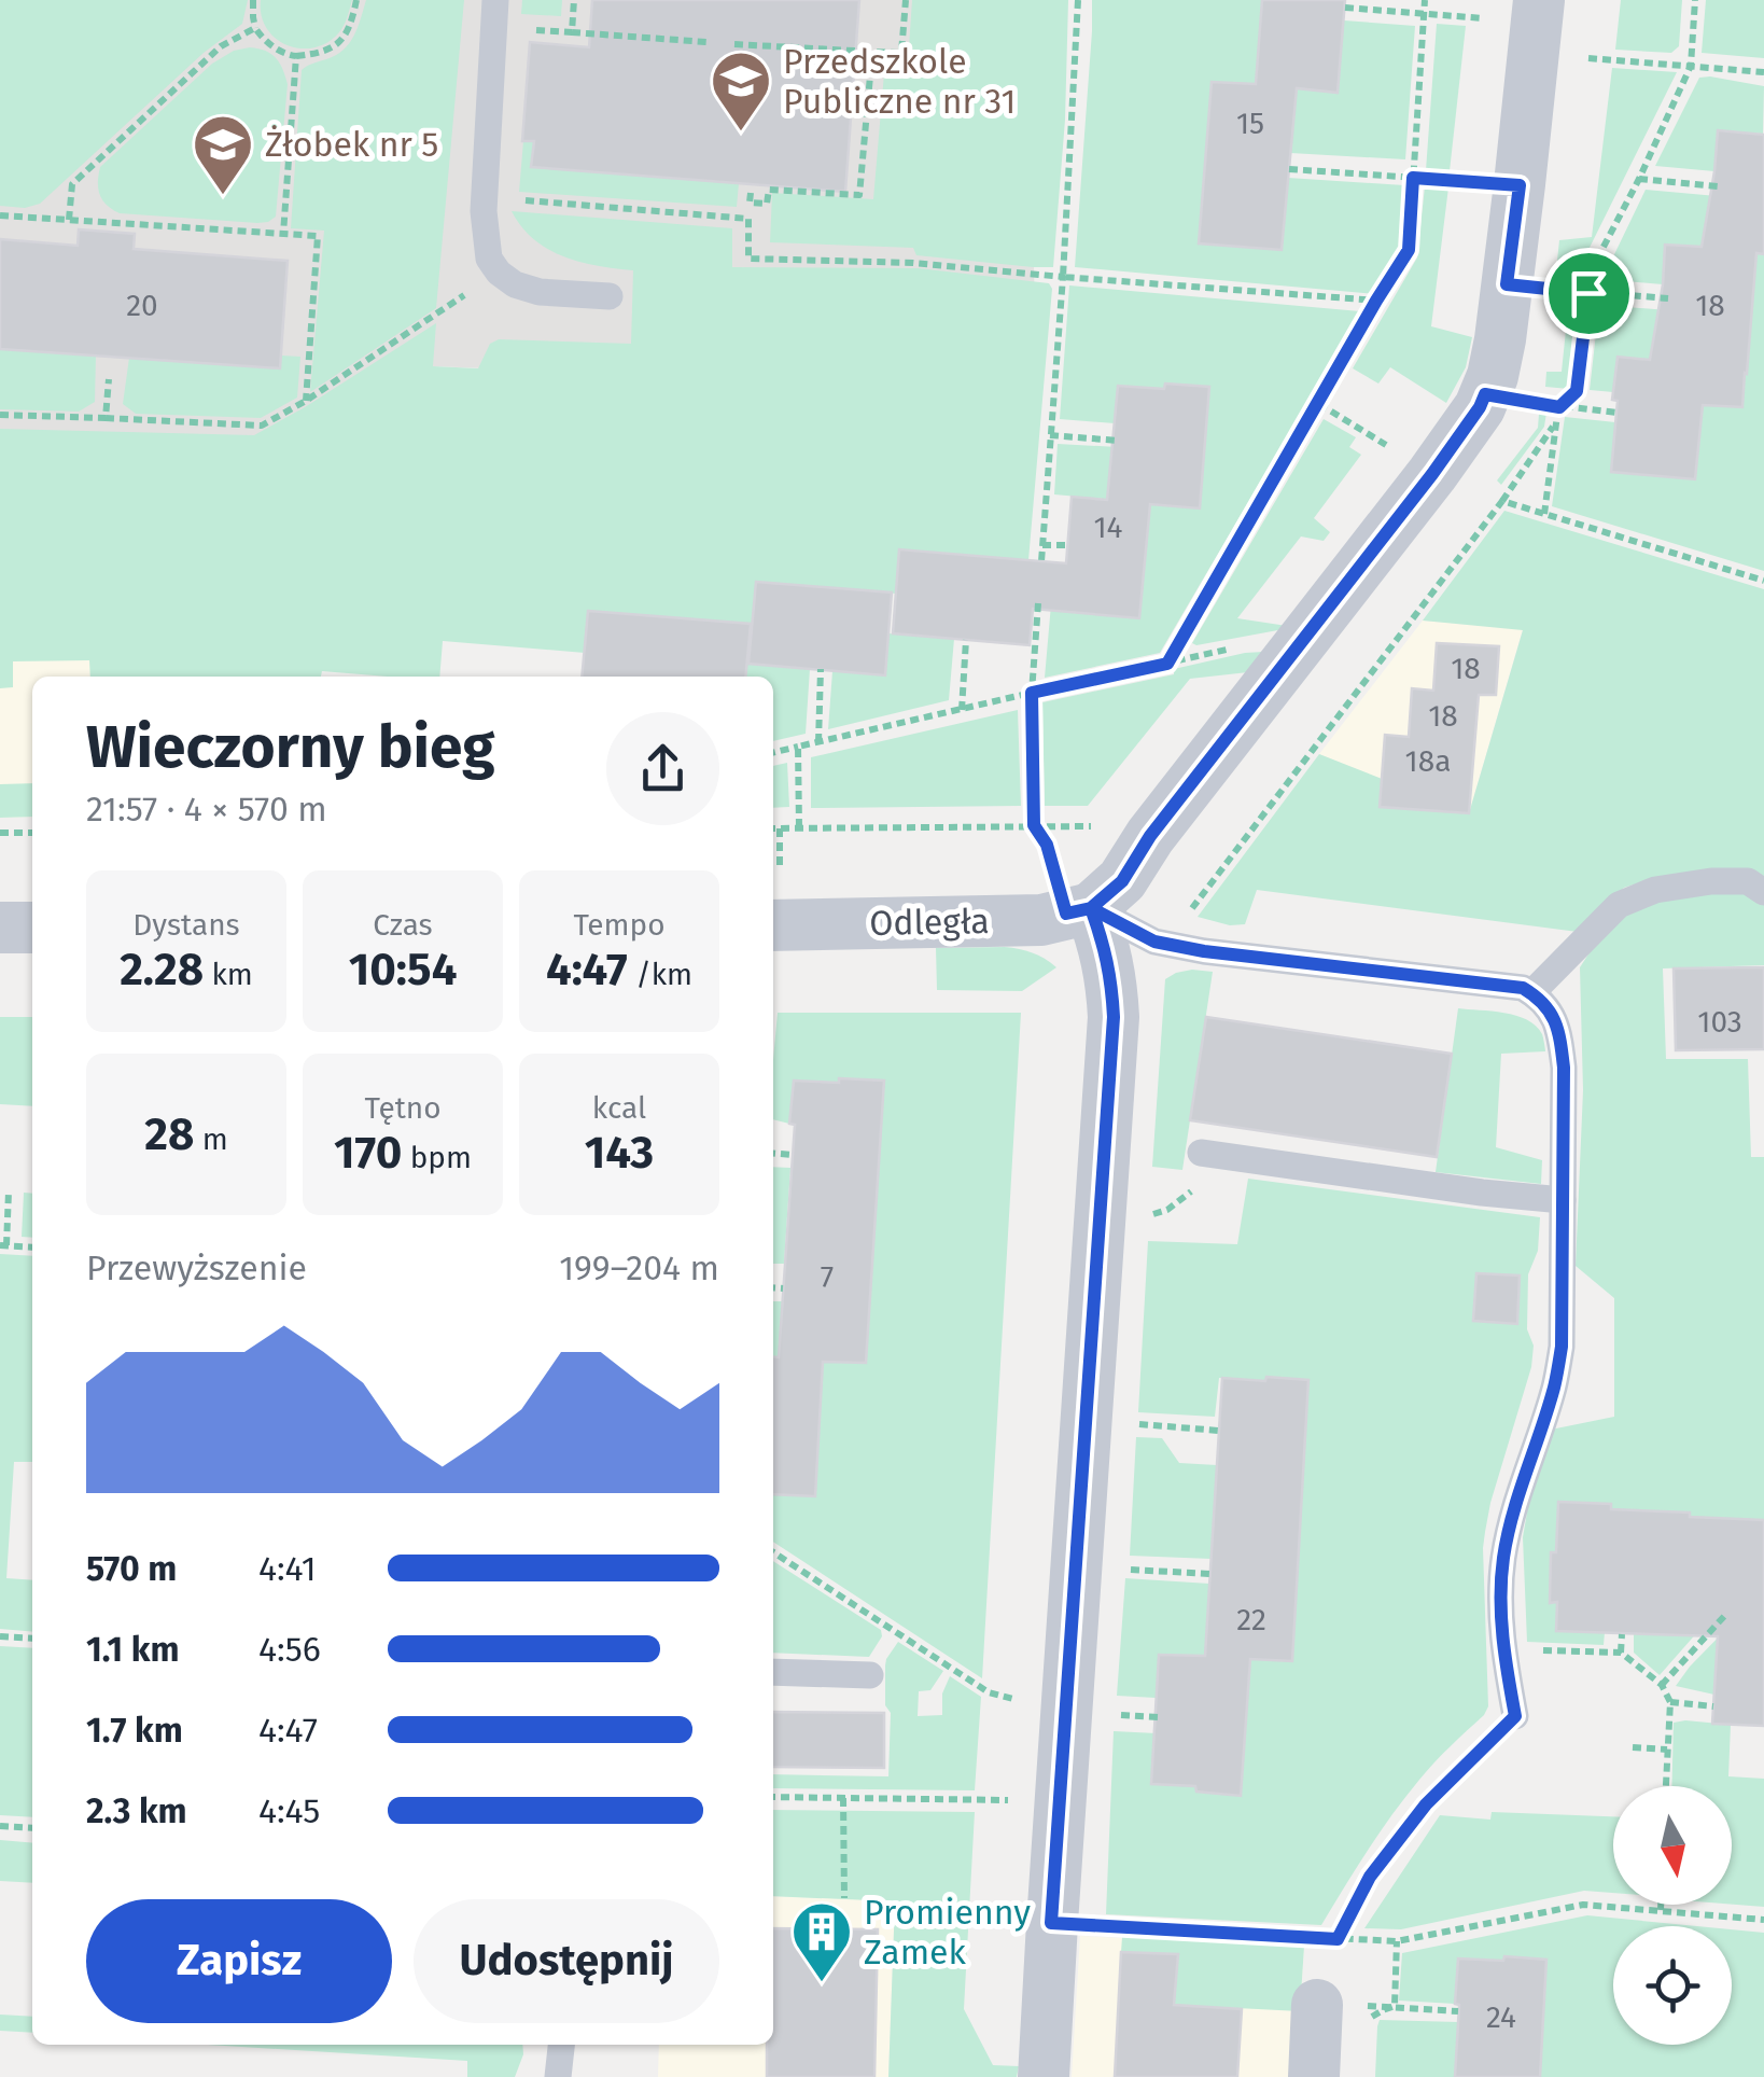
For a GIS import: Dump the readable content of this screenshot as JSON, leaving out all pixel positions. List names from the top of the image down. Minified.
{"streets":{"street":["Odległa"]},"places":{"school or university":["Przedszkole Publiczne nr 31","Żłobek nr 5"],"building":["Promienny Zamek"]},"house_numbers":["15","20","18","14","18","18","18a","103","7","22","24"],"north":"bottom","page":{"heading":["Wieczorny bieg","21:57 · 4 × 570 m"],"stats":[["Dystans","2.28 km"],["Czas","10:54"],["Tempo","4:47 /km"],["28 m"],["Tętno","170 bpm"],["kcal","143"]],"chart":["Przewyższenie","199–204 m"],"list":[{"name":"570 m","note":"4:41"},{"name":"1.1 km","note":"4:56"},{"name":"1.7 km","note":"4:47"},{"name":"2.3 km","note":"4:45"}],"buttons":["Zapisz","Udostępnij"]}}
